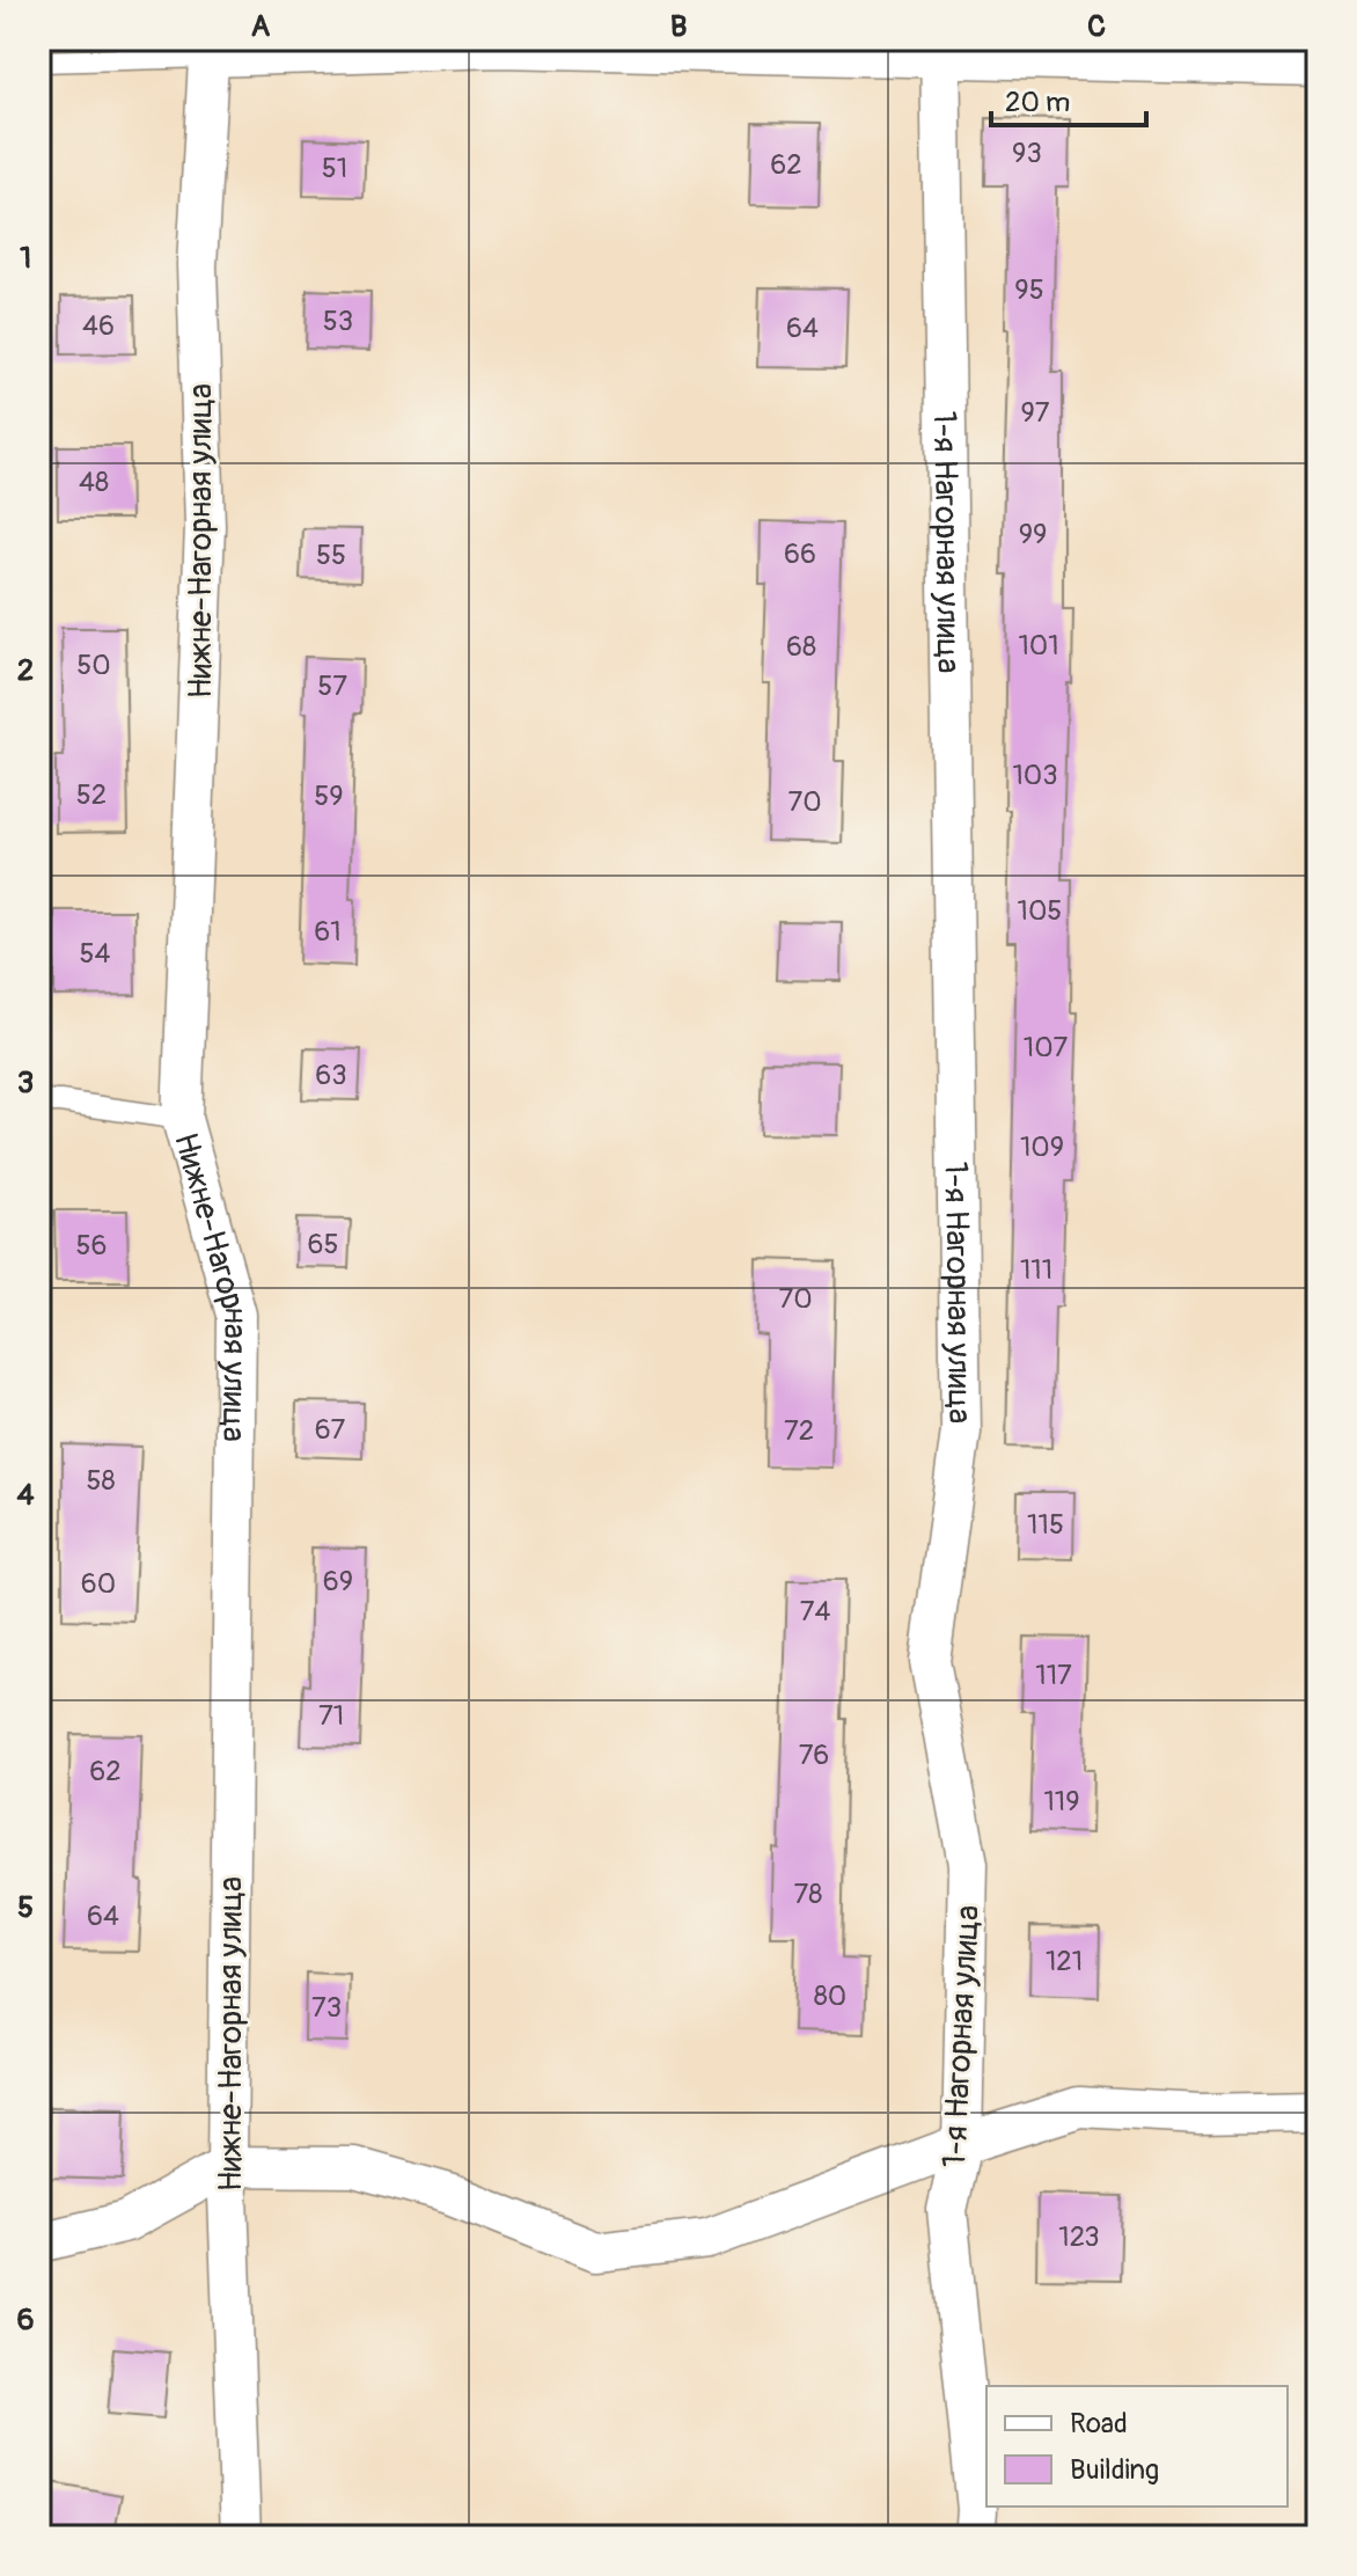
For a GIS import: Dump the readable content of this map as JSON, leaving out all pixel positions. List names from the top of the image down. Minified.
{"streets":{"street":["Нижне-Нагорная улица","1-я Нагорная улица"]},"house_numbers":["93","62","51","95","53","46","64","97","48","99","66","55","101","68","50","57","103","52","59","70","105","61","54","107","63","109","65","56","111","70","67","72","58","115","69","60","74","117","71","76","62","119","78","64","121","80","73","123"],"legend":["Road","Building"],"scale_bar":"20 m","grid":{"columns":["A","B","C"],"rows":["1","2","3","4","5","6"]}}
